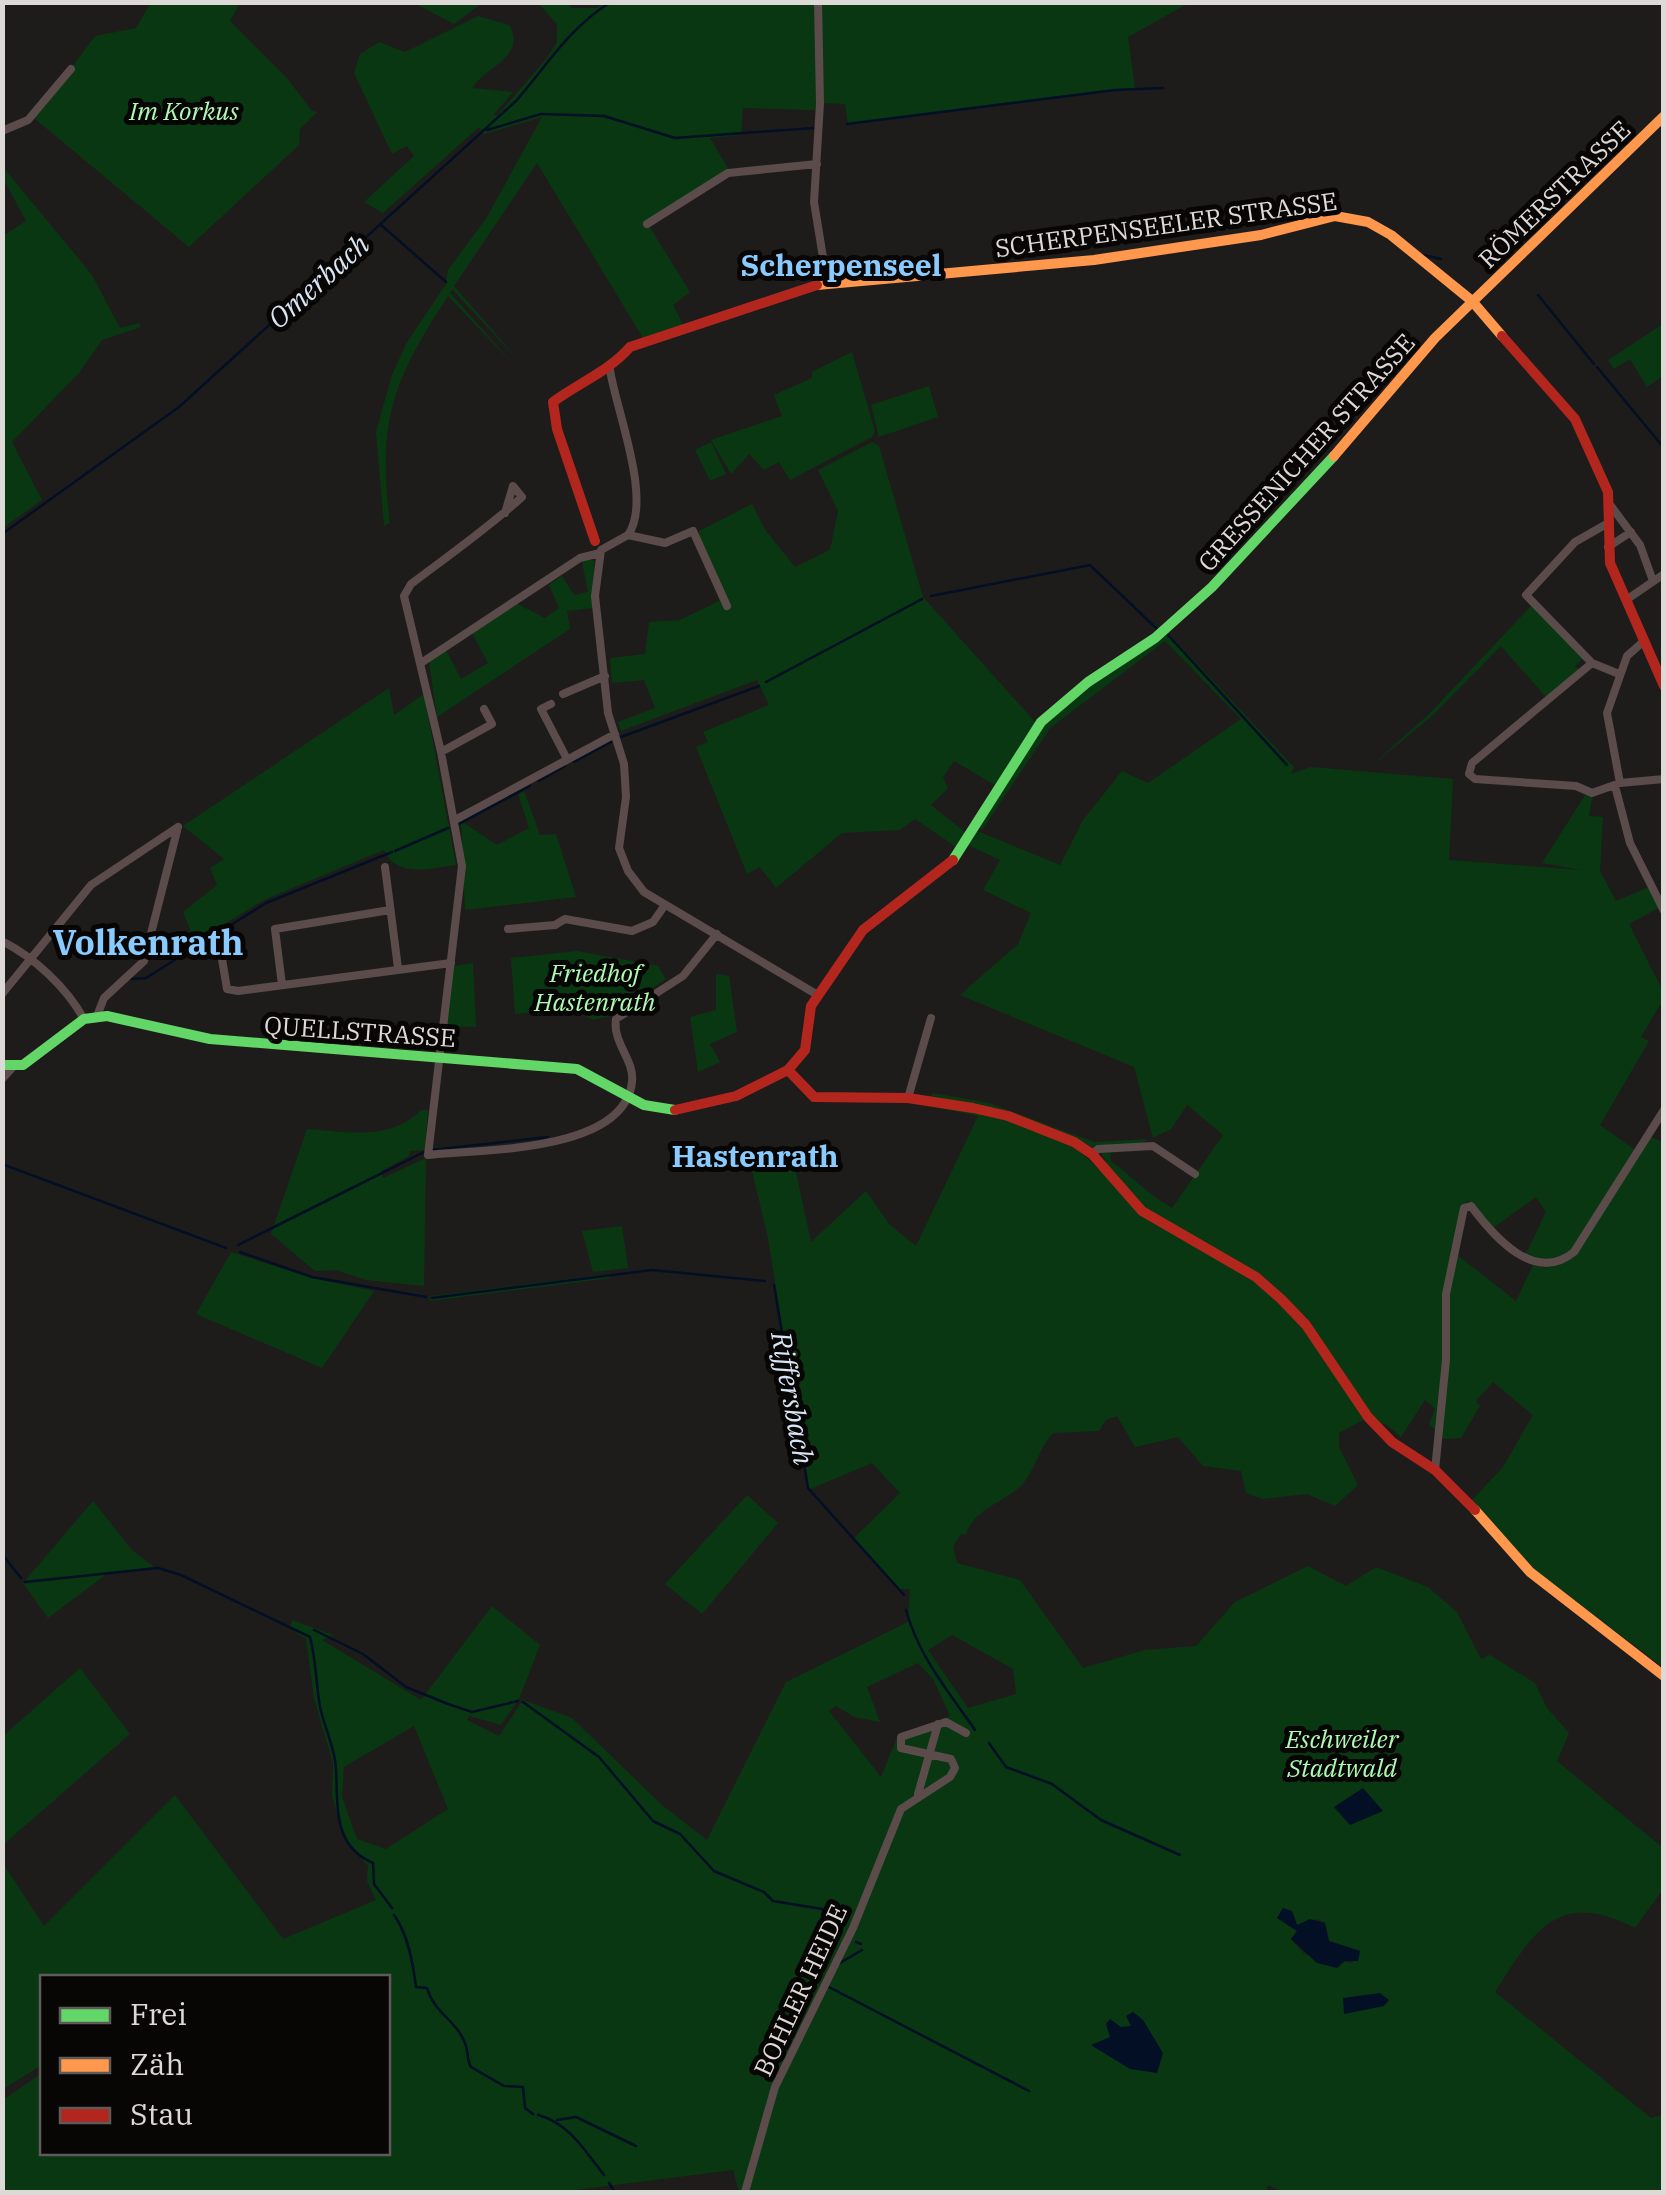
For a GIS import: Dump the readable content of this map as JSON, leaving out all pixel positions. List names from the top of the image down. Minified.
{"streets":{"main road":["RÖMERSTRASSE","SCHERPENSEELER STRASSE","GRESSENICHER STRASSE","QUELLSTRASSE"],"street":["BOHLER HEIDE"]},"crossings":[["RÖMERSTRASSE","SCHERPENSEELER STRASSE"],["RÖMERSTRASSE","GRESSENICHER STRASSE"],["SCHERPENSEELER STRASSE","GRESSENICHER STRASSE"],["GRESSENICHER STRASSE","QUELLSTRASSE"]],"districts":["Scherpenseel","Volkenrath","Hastenrath"],"water":["Omerbach","Riffersbach"],"parks":["Im Korkus","Friedhof Hastenrath","Eschweiler Stadtwald"],"legend":["Frei","Zäh","Stau"]}
